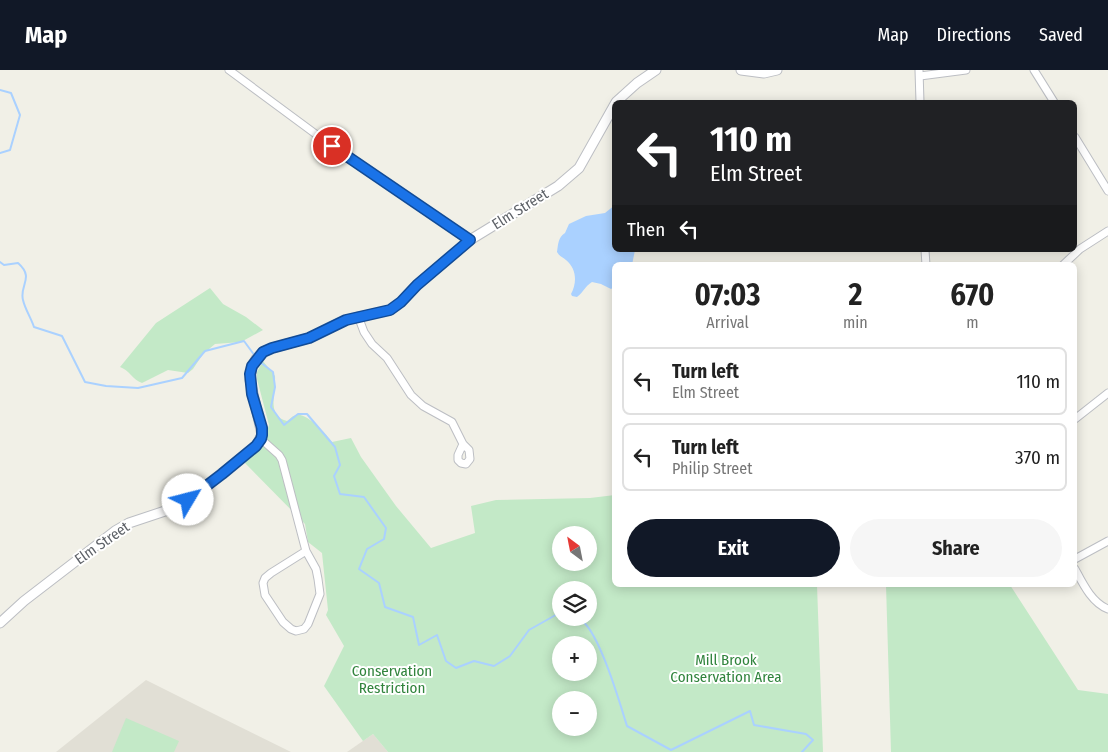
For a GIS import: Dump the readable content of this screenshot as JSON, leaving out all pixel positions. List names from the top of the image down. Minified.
{"streets":{"street":["Elm Street"]},"parks":["Mill Brook Conservation Area","Conservation Restriction"],"north":"top left","page":{"header":"Map","nav":["Map","Directions","Saved"],"turn":["110 m","Elm Street"],"then":"Then","eta":["07:03","Arrival","2","min","670","m"],"list":[{"name":"Turn left","note":"Elm Street","value":"110 m"},{"name":"Turn left","note":"Philip Street","value":"370 m"}],"buttons":["Exit","Share"],"map_buttons":["+","−"]}}
